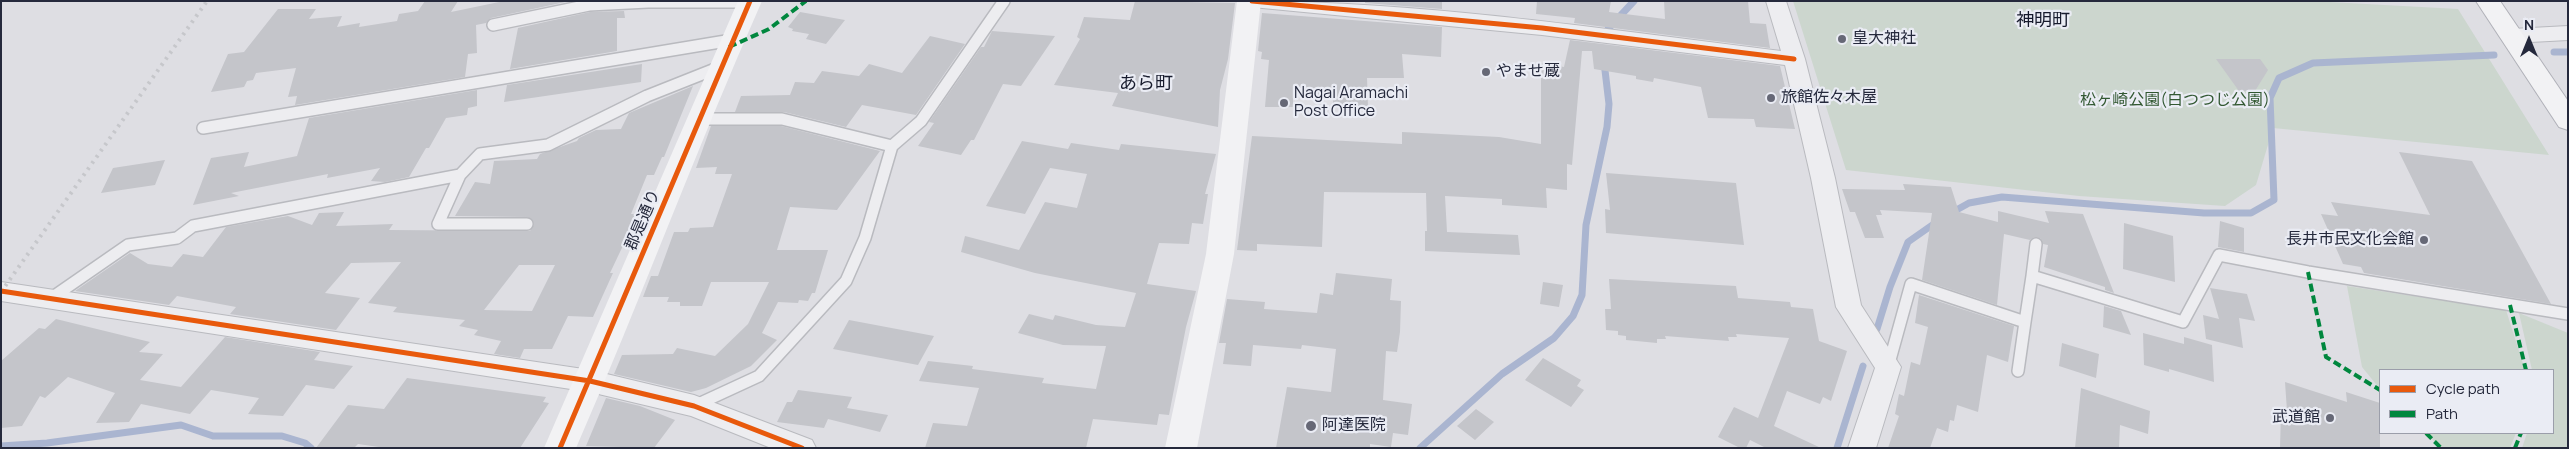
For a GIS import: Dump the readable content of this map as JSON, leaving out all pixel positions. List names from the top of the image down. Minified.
{"streets":{"main road":["郡是通り"]},"districts":["神明町","あら町"],"parks":["松ヶ崎公園(白つつじ公園)"],"places":["皇大神社","やませ蔵","旅館佐々木屋","Nagai Aramachi Post Office","長井市民文化会館","武道館","阿達医院"],"legend":["Cycle path","Path"],"north":"top"}
